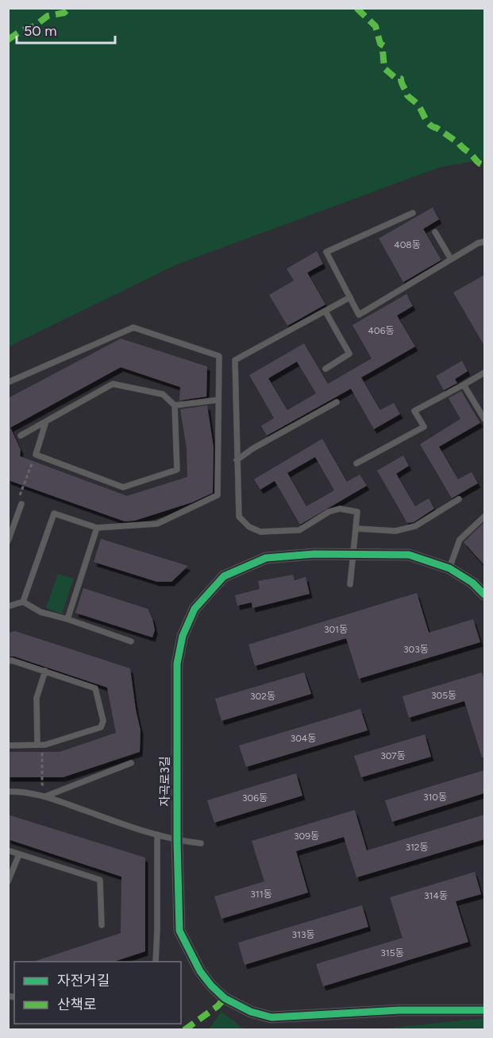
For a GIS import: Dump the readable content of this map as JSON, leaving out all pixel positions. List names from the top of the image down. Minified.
{"streets":{"street":["자곡로3길"]},"house_numbers":["408동","406동","301동","303동","305동","302동","304동","307동","310동","306동","309동","312동","311동","314동","313동","315동"],"legend":["자전거길","산책로"],"scale_bar":"50 m"}
